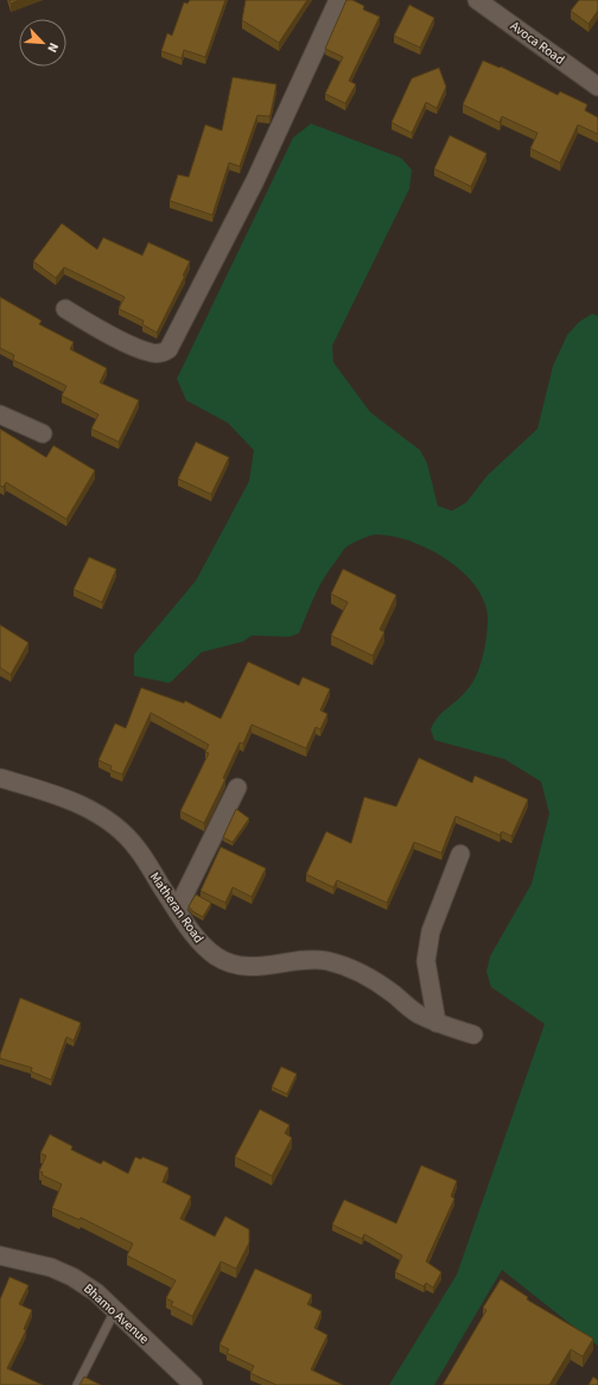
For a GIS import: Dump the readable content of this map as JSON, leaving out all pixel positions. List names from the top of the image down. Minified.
{"streets":{"street":["Avoca Road","Matheran Road","Bhamo Avenue"]},"north":"bottom right"}
